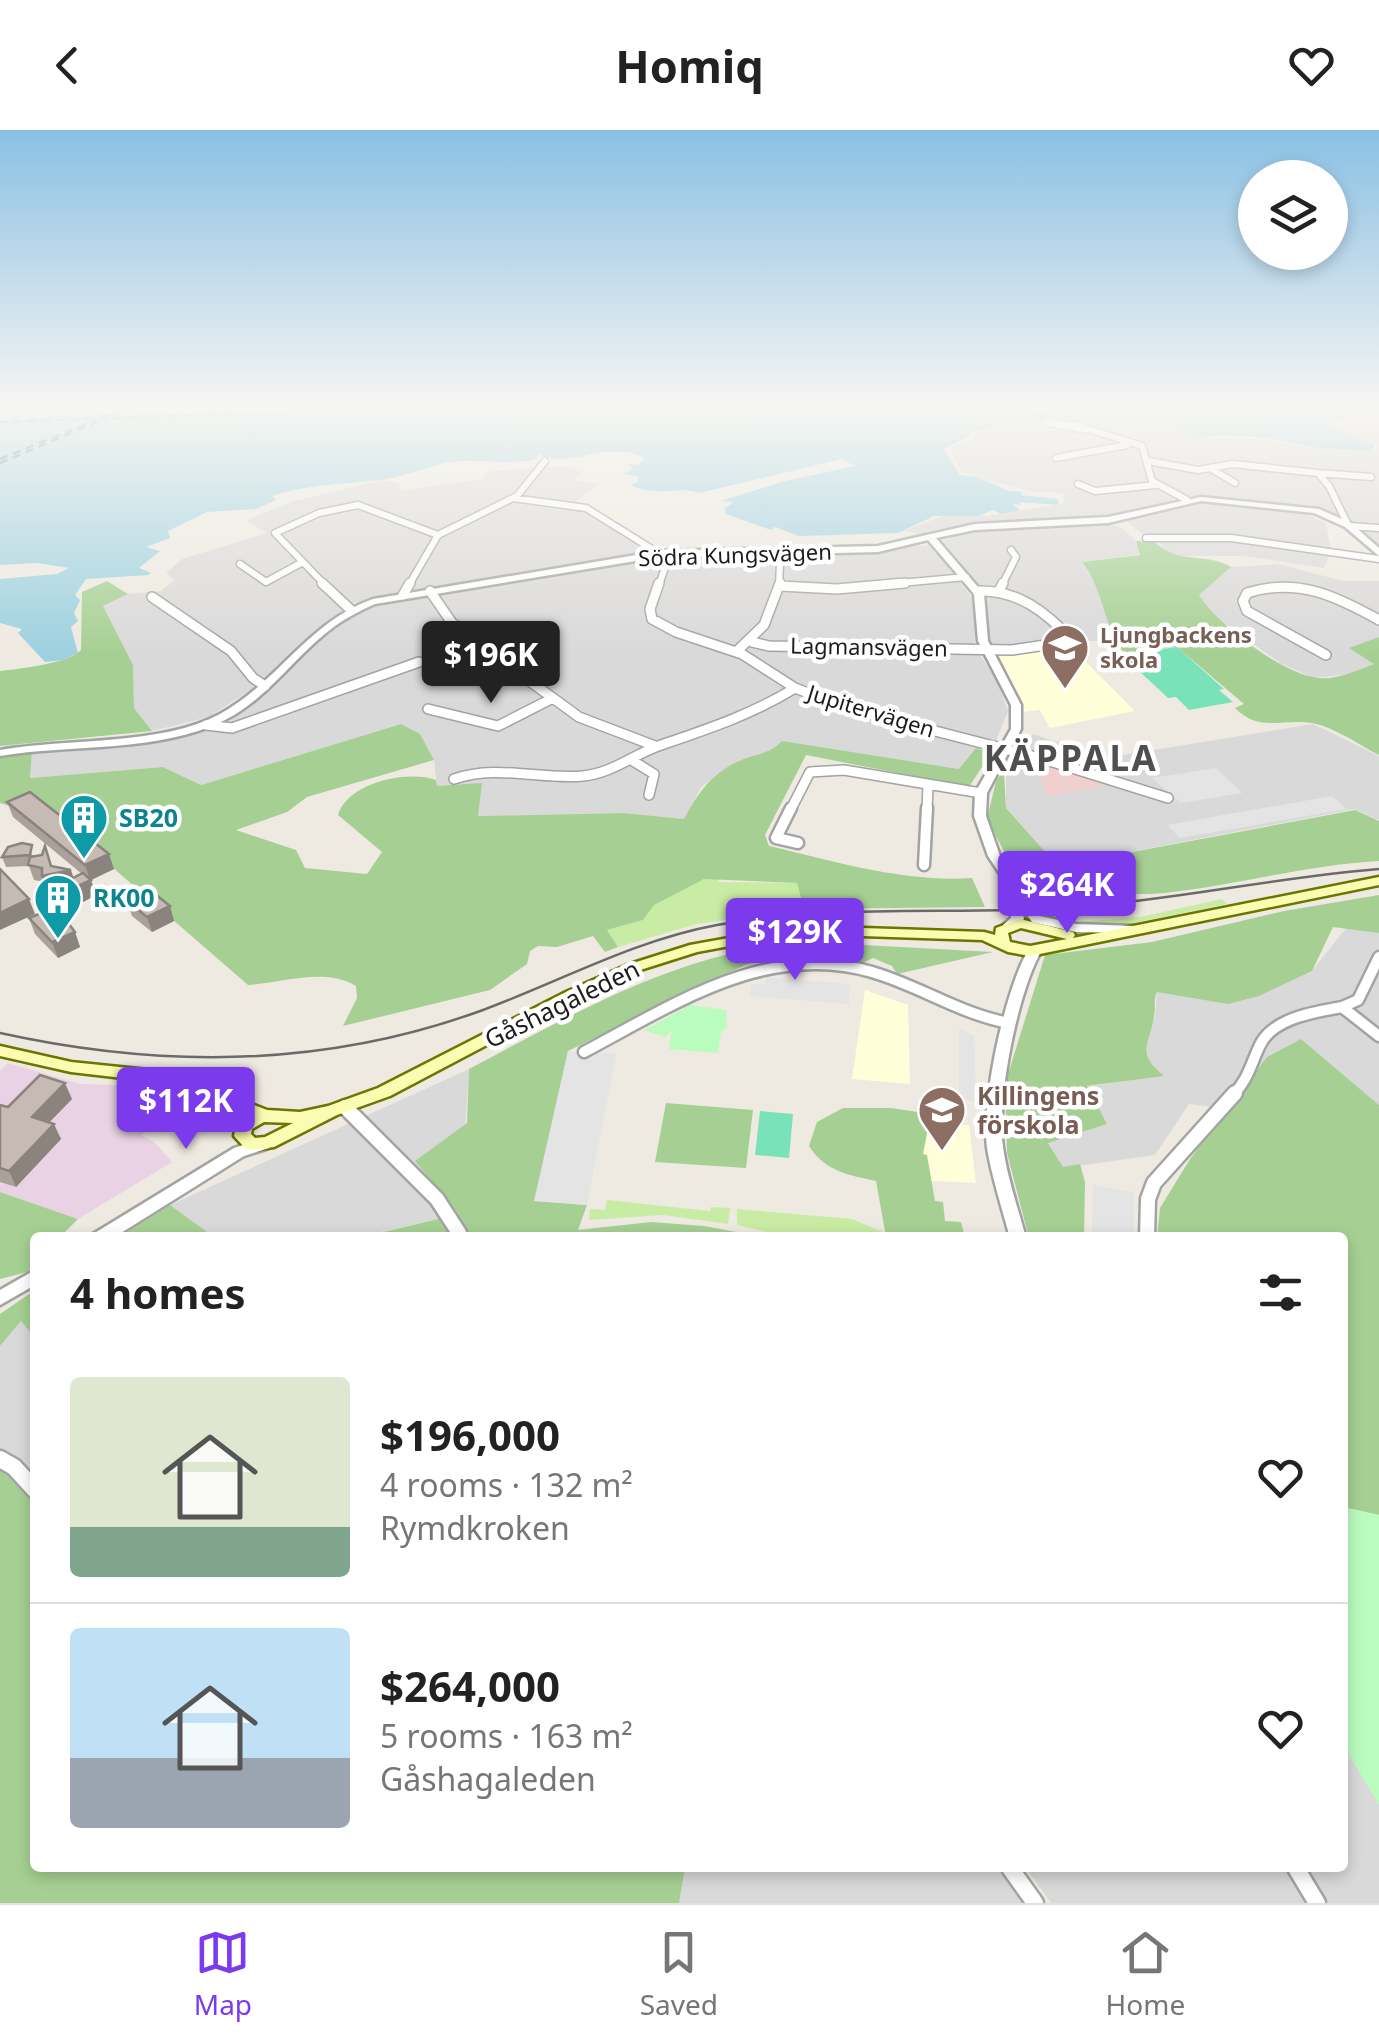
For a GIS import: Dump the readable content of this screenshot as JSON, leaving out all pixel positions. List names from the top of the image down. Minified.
{"streets":{"main road":["Gåshagaleden"],"street":["Södra Kungsvägen","Lagmansvägen","Jupitervägen"]},"crossings":[["Södra Kungsvägen","Jupitervägen"]],"districts":["KÄPPALA"],"places":{"school or university":["Ljungbackens skola","Killingens förskola"],"building":["SB20","RK00"]},"page":{"header":"Homiq","price":["$196K","$264K","$129K","$112K"],"heading":"4 homes","list":[{"name":"$196,000","note":"4 rooms · 132 m² · Rymdkroken"},{"name":"$264,000","note":"5 rooms · 163 m² · Gåshagaleden"}],"tabs":["Map","Saved","Home"]}}
